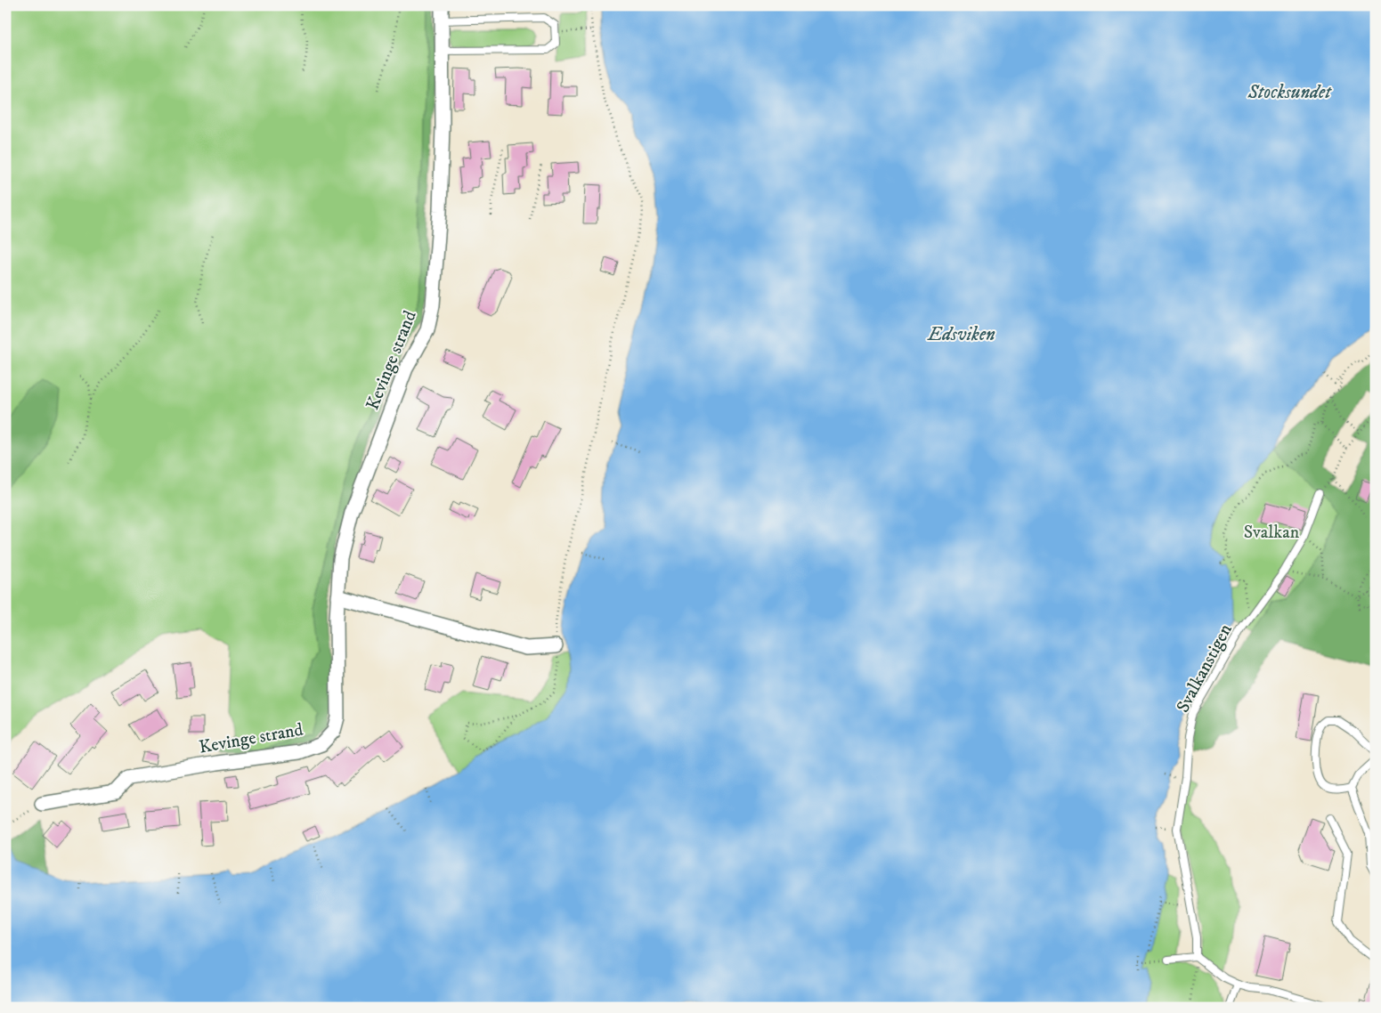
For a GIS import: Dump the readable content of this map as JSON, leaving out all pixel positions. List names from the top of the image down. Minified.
{"streets":{"street":["Kevinge strand"],"lane":["Svalkanstigen"]},"water":["Stocksundet","Edsviken"],"parks":["Svalkan"]}
